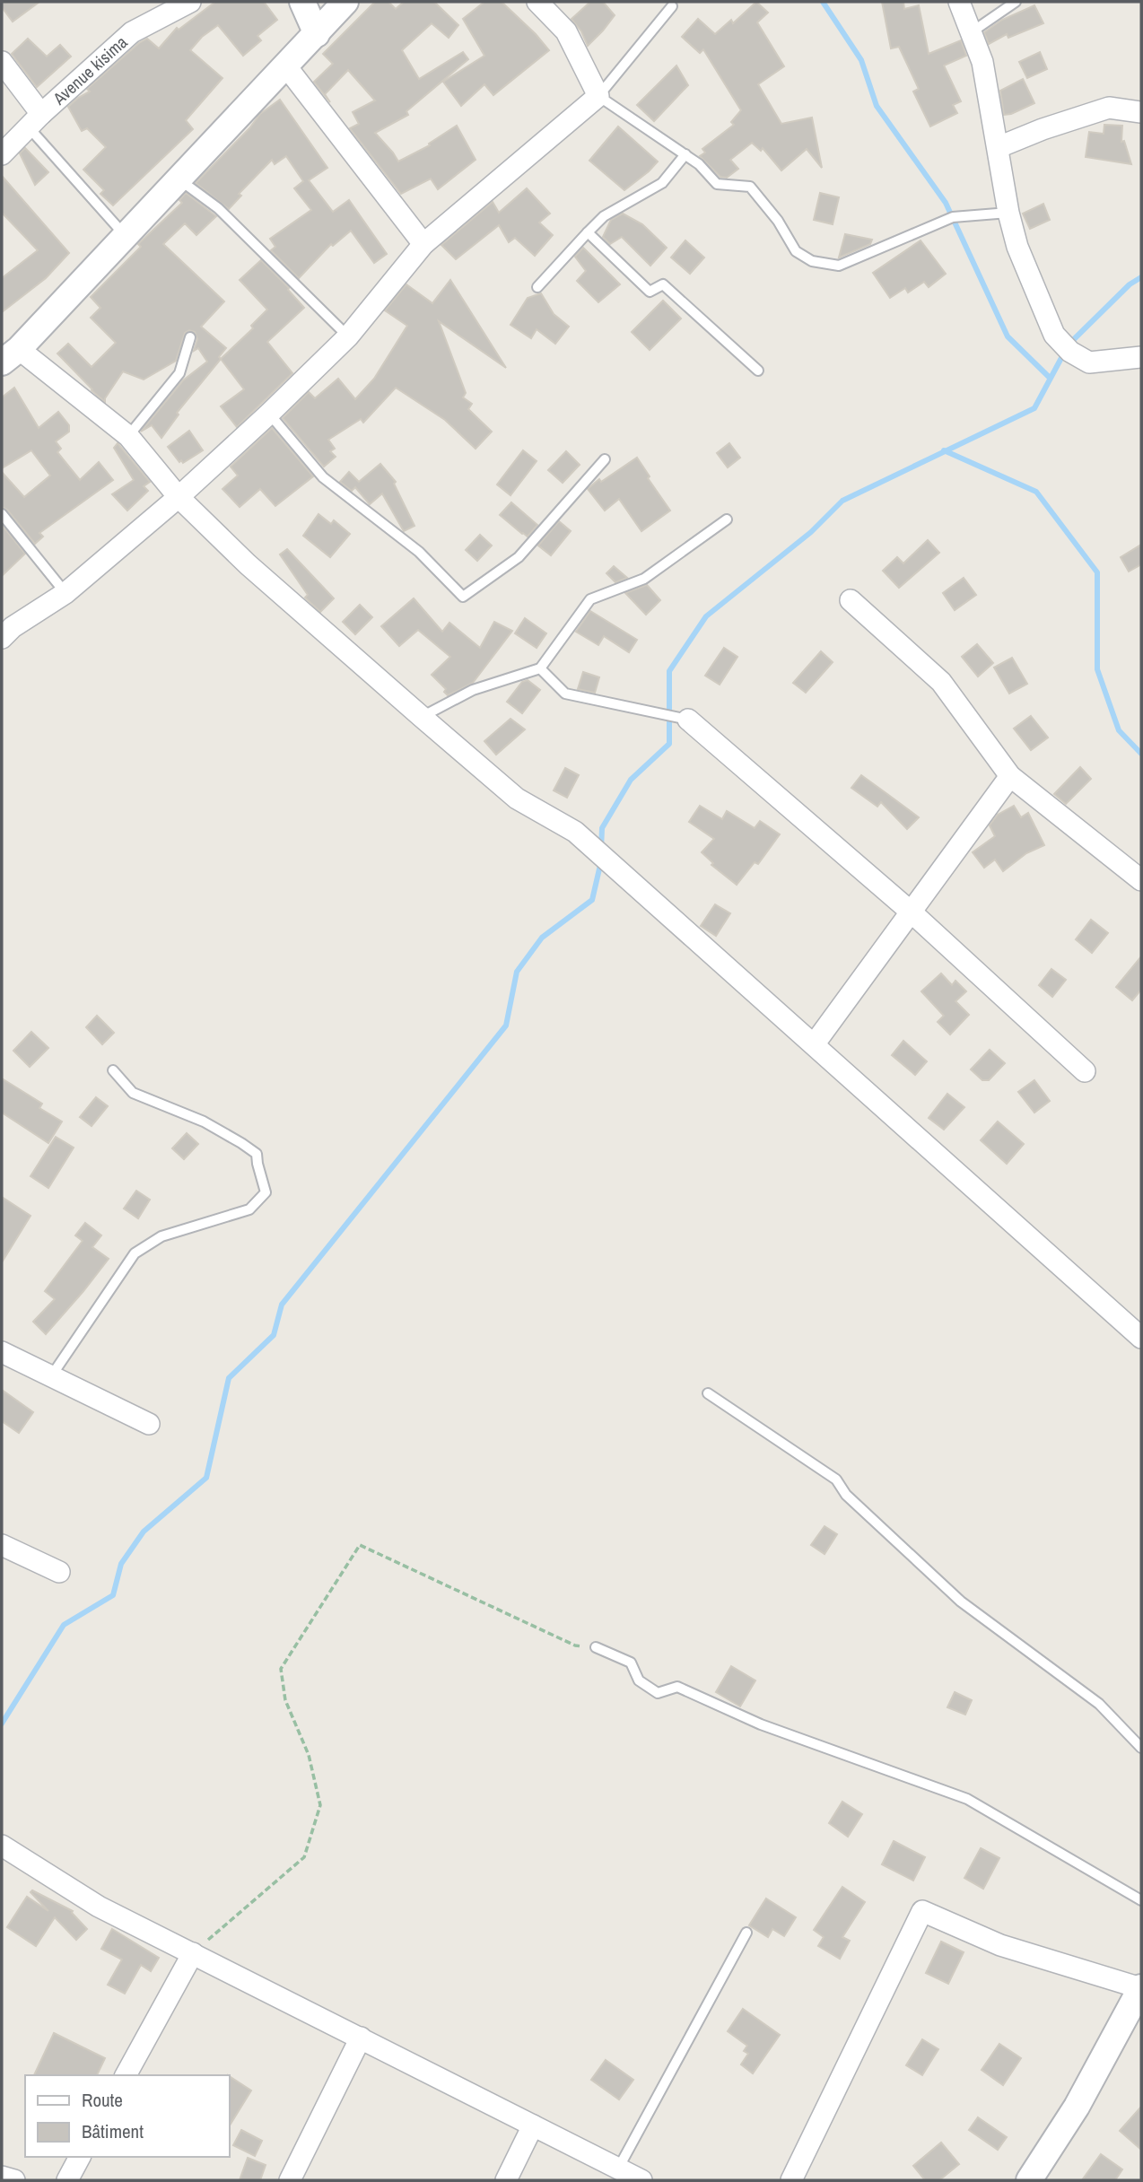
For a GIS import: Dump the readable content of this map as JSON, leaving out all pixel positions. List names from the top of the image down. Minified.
{"streets":{"street":["Avenue kisima"]},"legend":["Route","Bâtiment"]}
